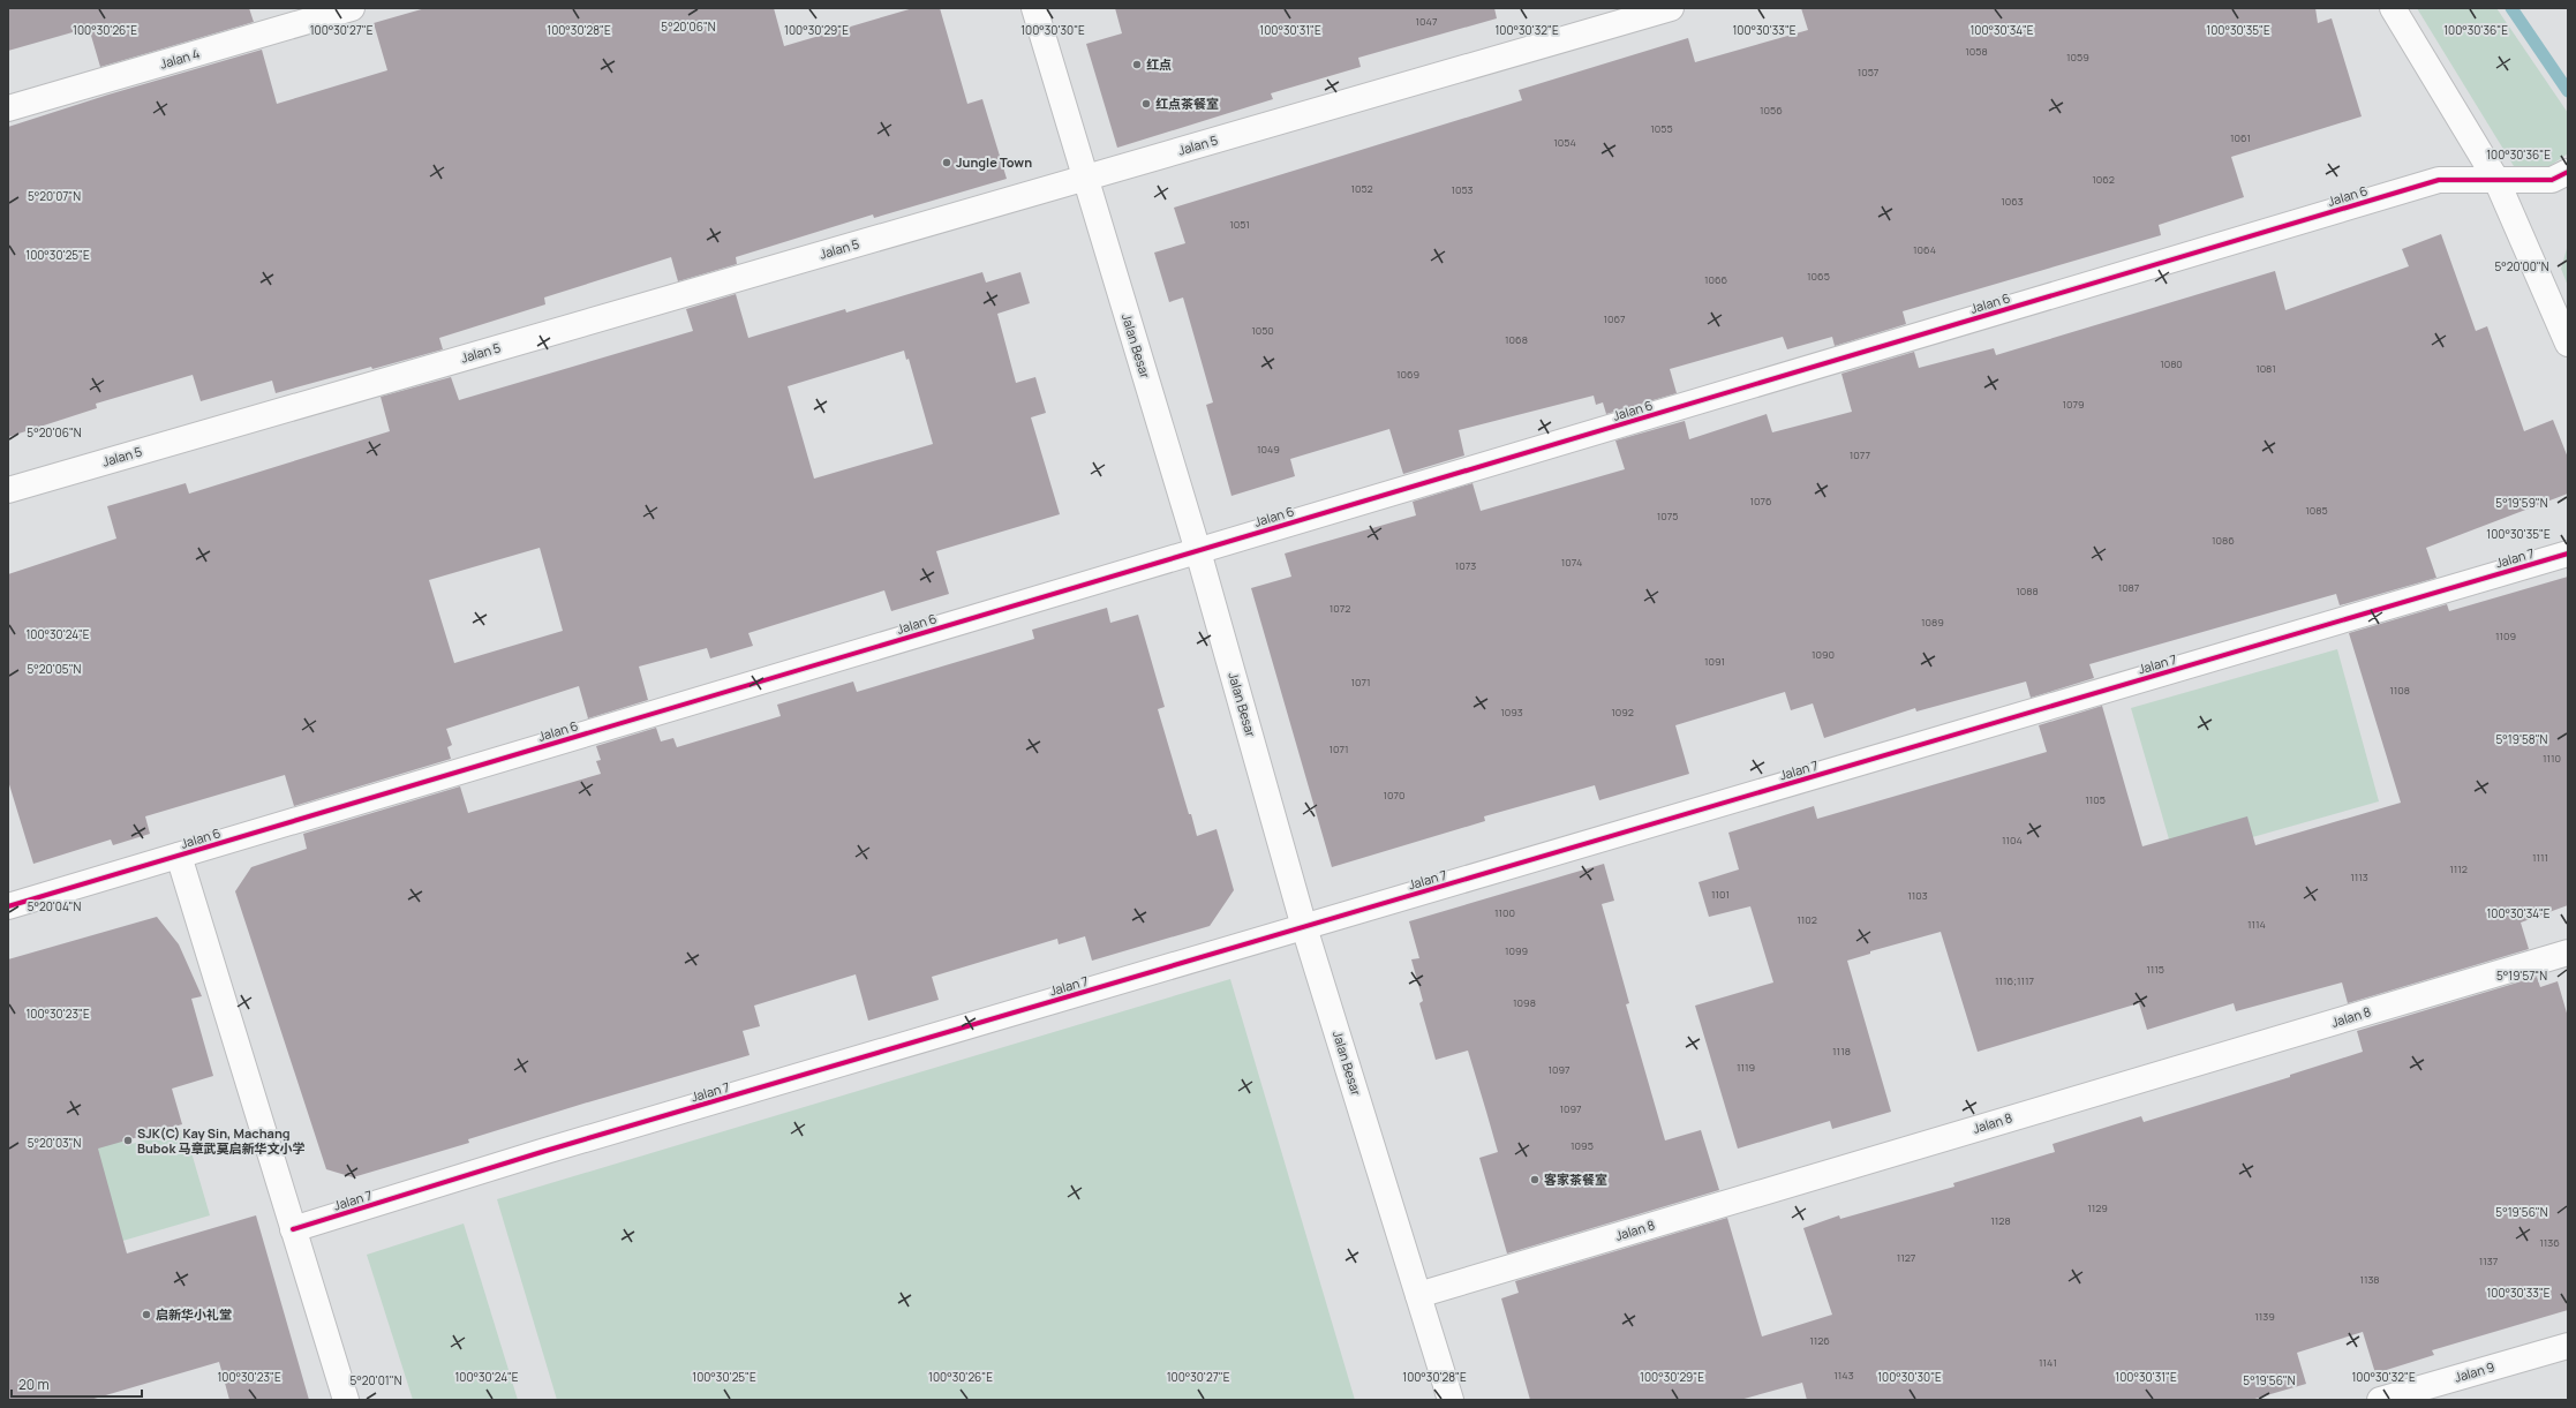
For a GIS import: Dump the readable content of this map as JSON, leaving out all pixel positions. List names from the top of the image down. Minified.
{"streets":{"street":["Jalan 4","Jalan 5","Jalan 6","Jalan Besar","Jalan 7","Jalan 8","Jalan 9"]},"crossings":[["Jalan 5","Jalan Besar"],["Jalan 6","Jalan Besar"],["Jalan Besar","Jalan 7"],["Jalan Besar","Jalan 8"]],"places":["红点","红点茶餐室","Jungle Town","SJK(C) Kay Sin, Machang Bubok 马章武莫启新华文小学","客家茶餐室","启新华小礼堂"],"house_numbers":["1047","1058","1059","1057","1056","1055","1061","1054","1062","1052","1053","1063","1051","1064","1065","1066","1067","1050","1068","1080","1081","1069","1079","1049","1077","1076","1085","1075","1086","1074","1073","1087","1088","1072","1089","1109","1090","1091","1071","1108","1093","1092","1071","1110","1070","1105","1104","1111","1112","1113","1101","1103","1100","1102","1114","1099","1115","1116;1117","1098","1118","1119","1097","1097","1095","1129","1128","1136","1127","1137","1138","1139","1126","1141","1143"],"scale_bar":"20 m","coordinates":["5°20'06\"N","100°30'36\"E","100°30'26\"E","100°30'30\"E","100°30'27\"E","100°30'28\"E","100°30'29\"E","100°30'31\"E","100°30'32\"E","100°30'33\"E","100°30'34\"E","100°30'35\"E","5°20'07\"N","100°30'25\"E","5°20'00\"N","5°19'59\"N","100°30'24\"E","5°20'05\"N","5°19'58\"N","5°20'04\"N","5°19'57\"N","100°30'23\"E","5°20'03\"N","5°19'56\"N","5°20'01\"N"]}
